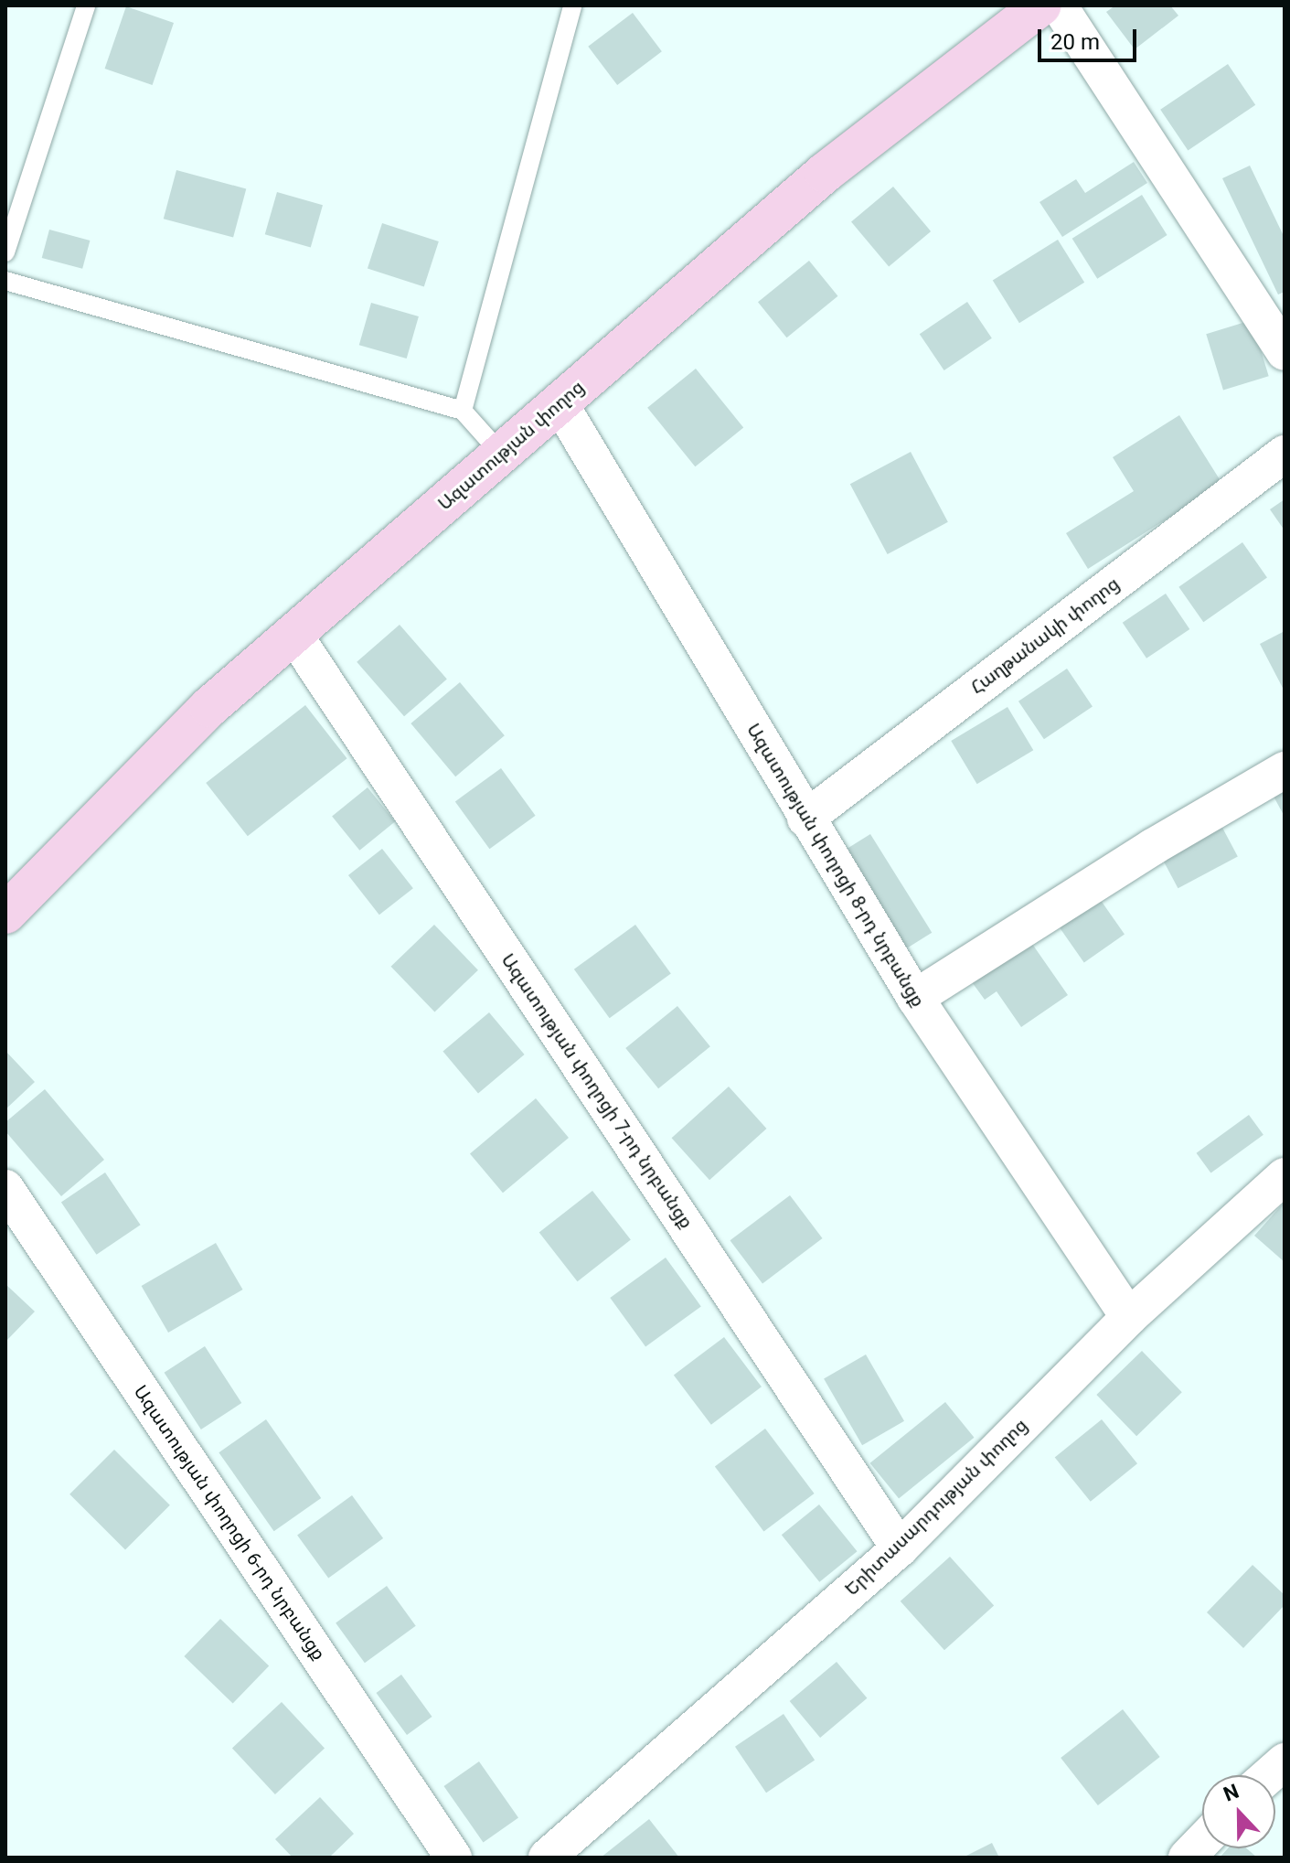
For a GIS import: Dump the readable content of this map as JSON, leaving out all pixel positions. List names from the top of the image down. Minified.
{"streets":{"street":["Ազատության փողոց","Հաղթանակի փողոց","Ազատության փողոցի 8-րդ նրբանցք","Ազատության փողոցի 7-րդ նրբանցք","Երիտասարդության փողոց","Ազատության փողոցի 6-րդ նրբանցք"]},"crossings":[["Ազատության փողոց","Ազատության փողոցի 8-րդ նրբանցք"],["Ազատության փողոց","Ազատության փողոցի 7-րդ նրբանցք"],["Հաղթանակի փողոց","Ազատության փողոցի 8-րդ նրբանցք"],["Ազատության փողոցի 8-րդ նրբանցք","Երիտասարդության փողոց"],["Ազատության փողոցի 7-րդ նրբանցք","Երիտասարդության փողոց"]],"scale_bar":"20 m","north":"top"}
